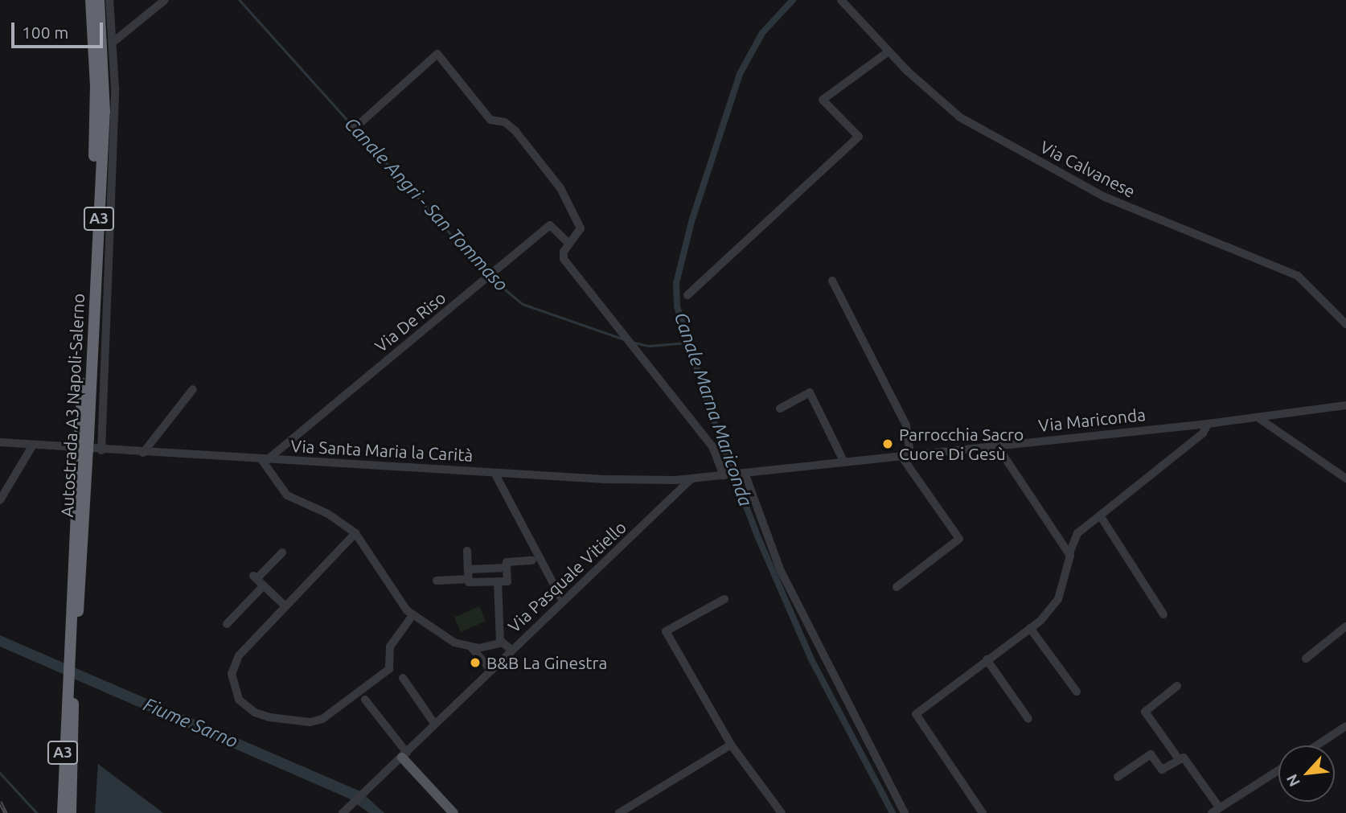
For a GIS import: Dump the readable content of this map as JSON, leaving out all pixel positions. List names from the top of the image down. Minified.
{"streets":{"highway":["A3","Autostrada A3 Napoli-Salerno"],"street":["Via Calvanese","Via De Riso","Via Mariconda","Via Santa Maria la Carità","Via Pasquale Vitiello"]},"crossings":[["Via De Riso","Via Santa Maria la Carità"],["Via Mariconda","Via Santa Maria la Carità"],["Via Santa Maria la Carità","Via Pasquale Vitiello"]],"water":["Canale Angri - San Tommaso","Canale Marna Mariconda","Fiume Sarno"],"places":["Parrocchia Sacro Cuore Di Gesù","B&B La Ginestra"],"scale_bar":"100 m","north":"bottom left"}
